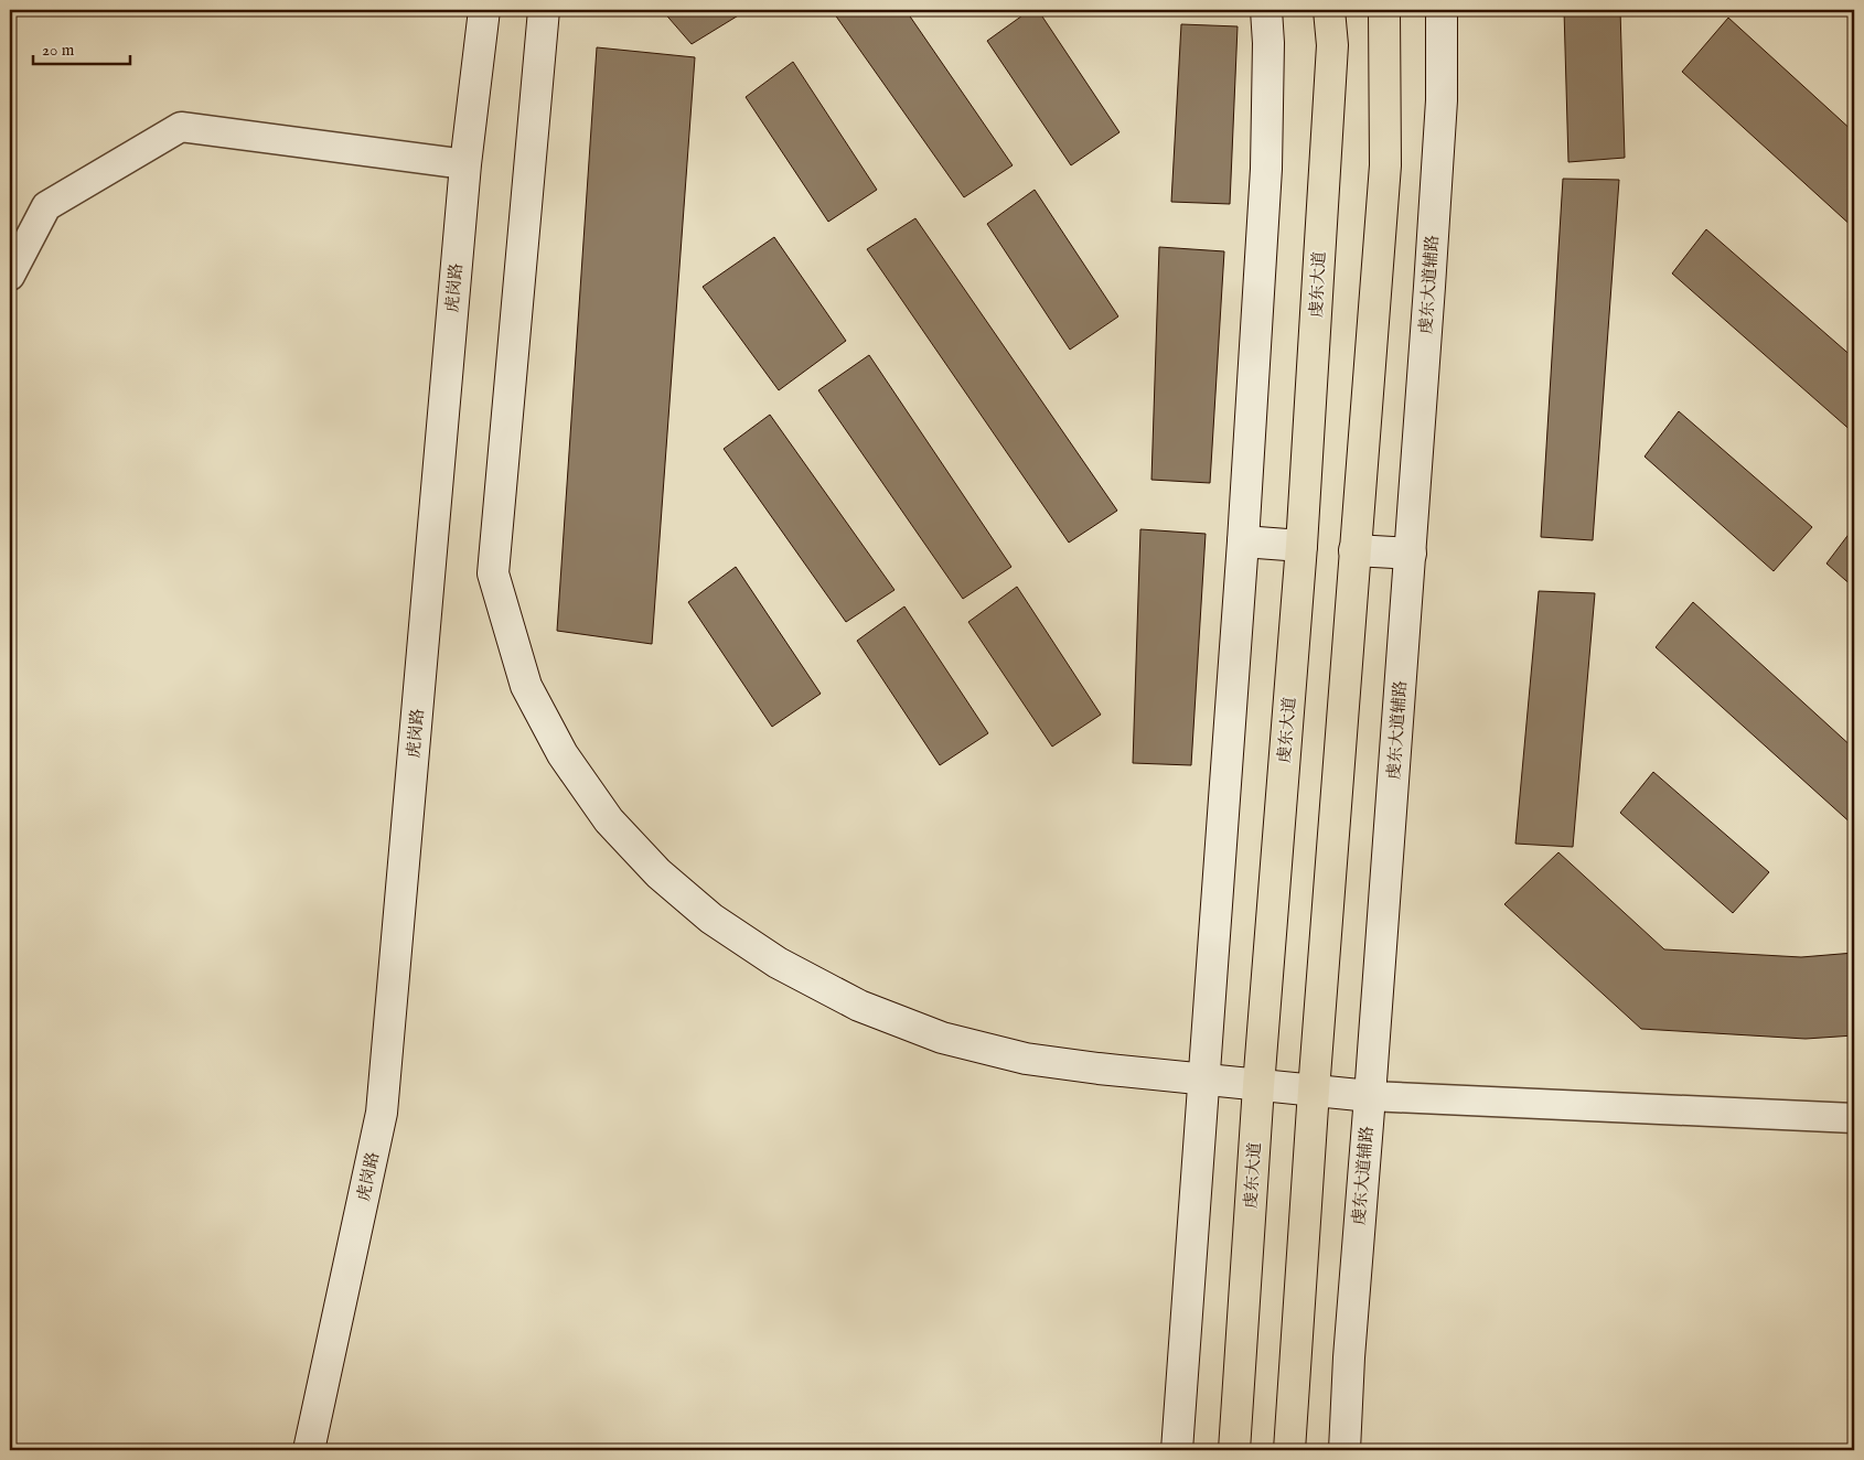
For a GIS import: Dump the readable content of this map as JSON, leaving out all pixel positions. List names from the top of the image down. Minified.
{"streets":{"main road":["虔东大道"],"street":["虔东大道辅路","虎岗路"]},"scale_bar":"20 m"}
